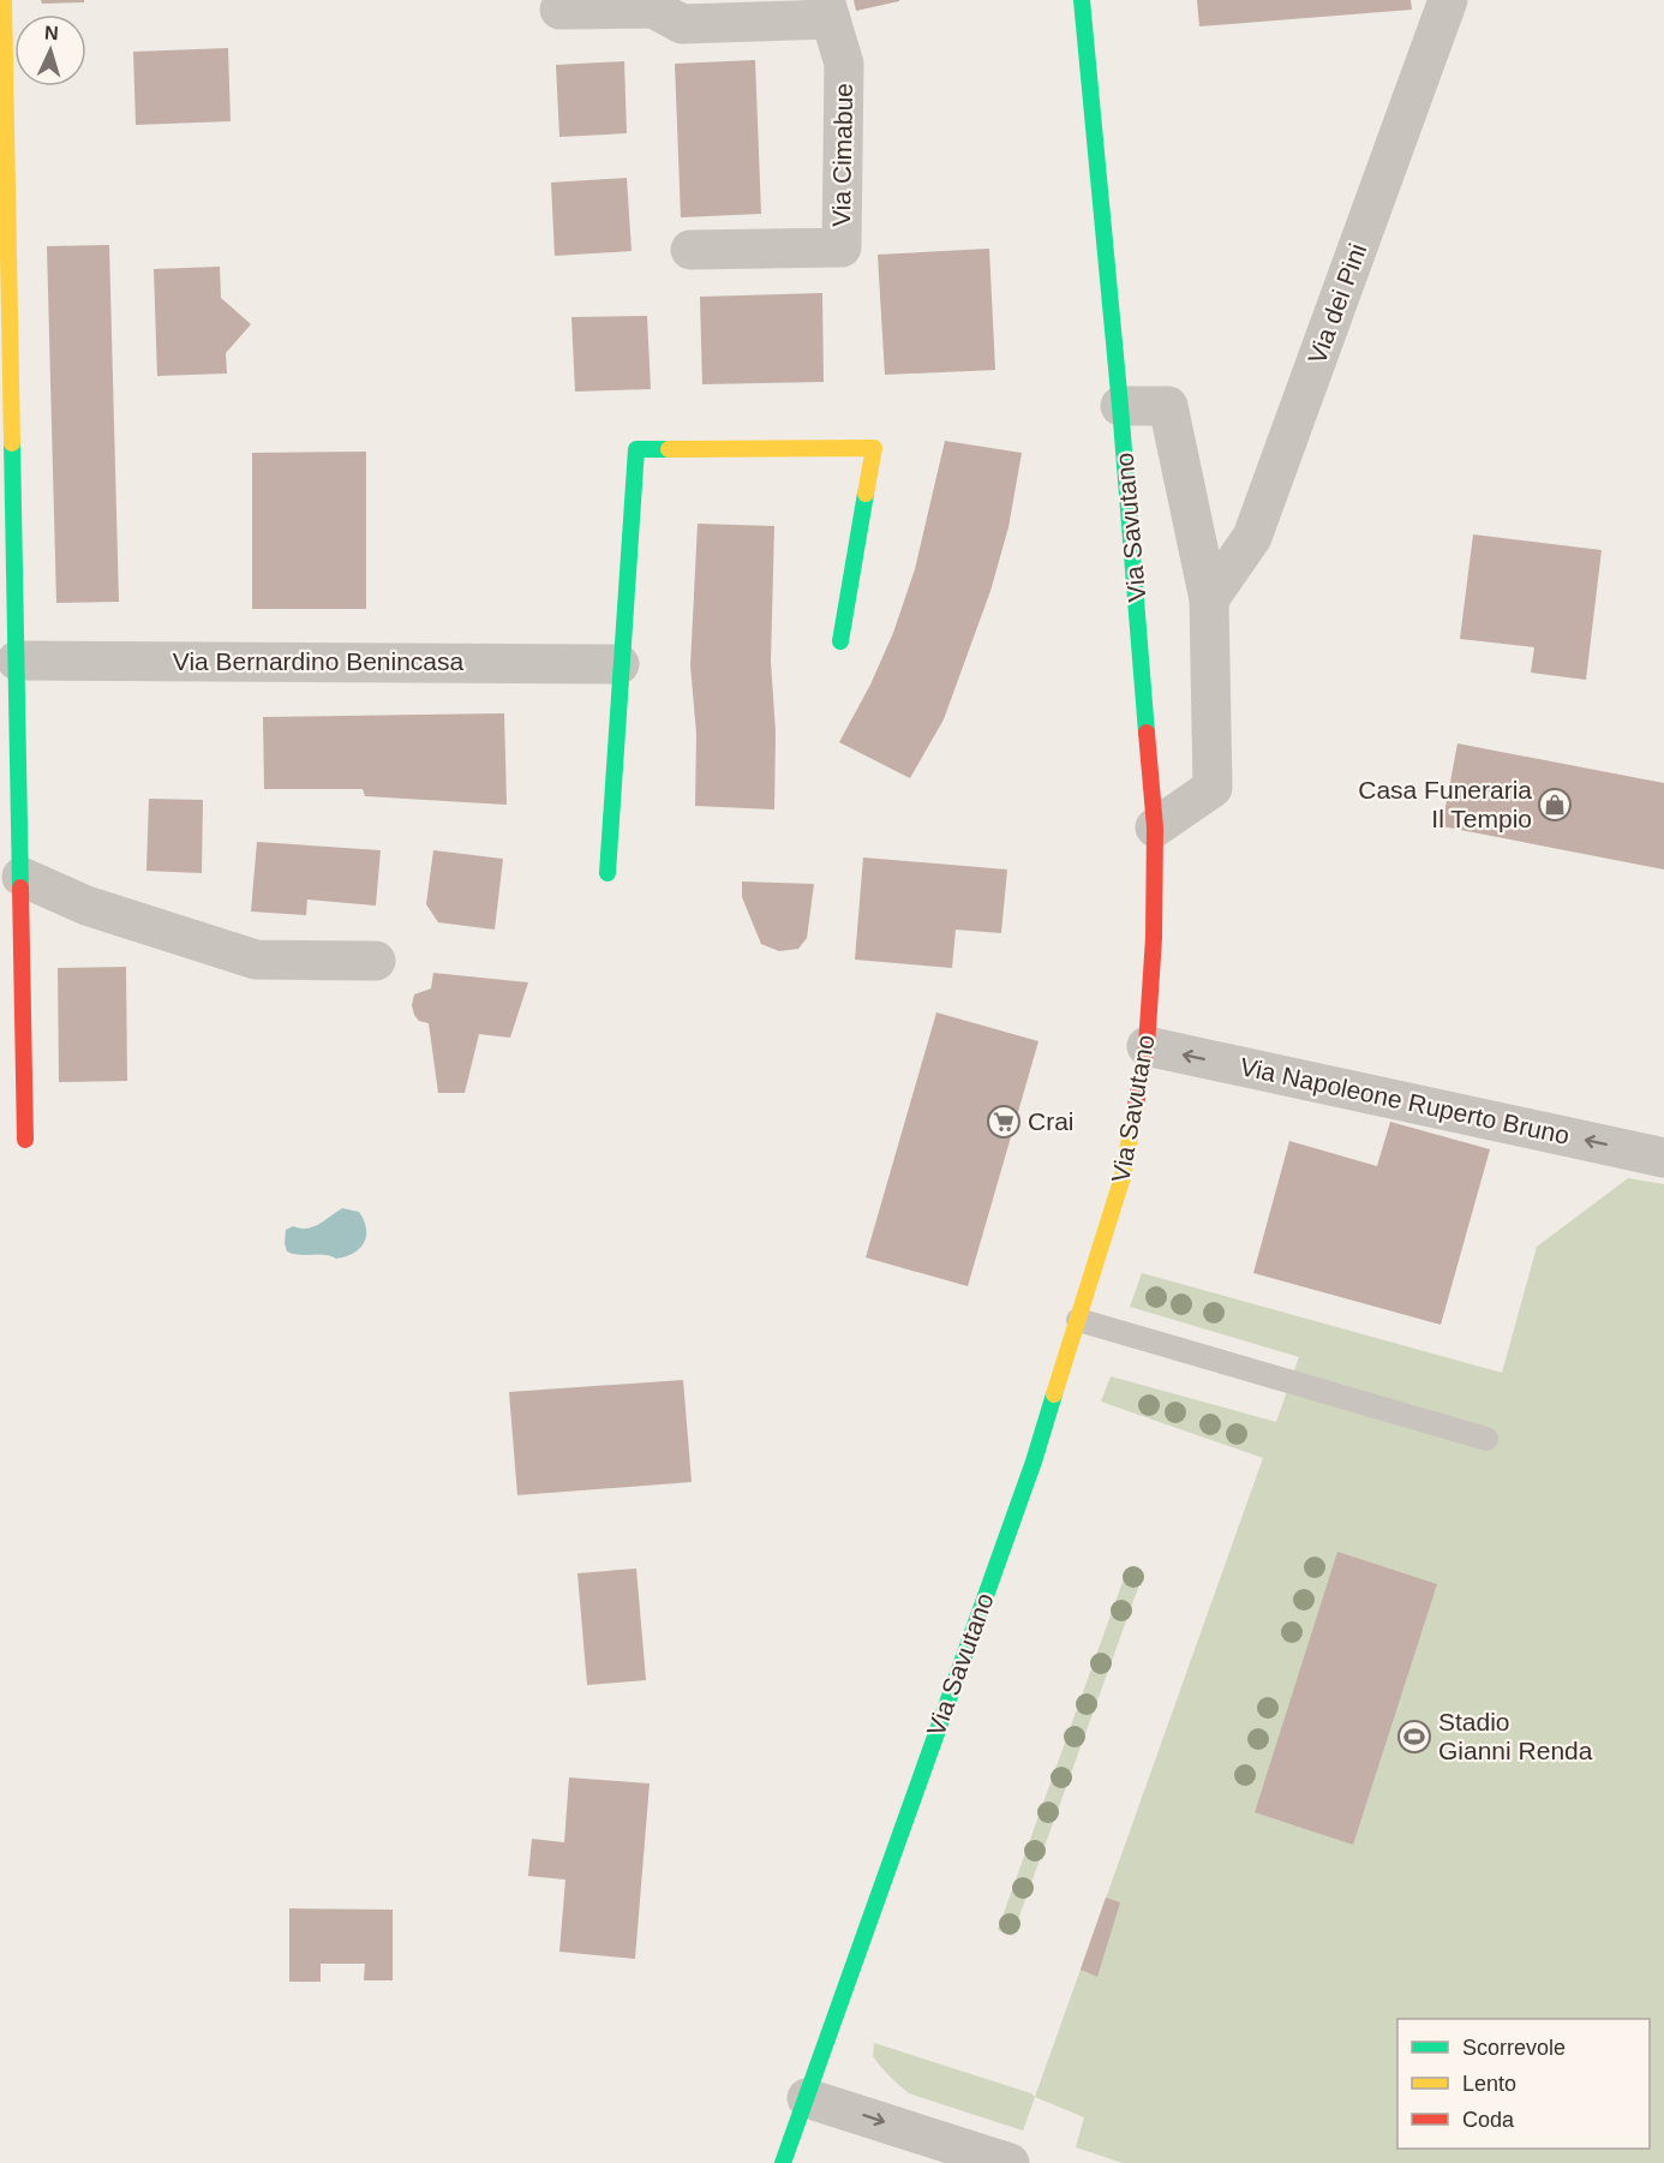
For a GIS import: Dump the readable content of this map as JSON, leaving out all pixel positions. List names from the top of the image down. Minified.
{"streets":{"street":["Via Cimabue","Via dei Pini","Via Savutano","Via Bernardino Benincasa","Via Napoleone Ruperto Bruno"]},"crossings":[["Via Savutano","Via Napoleone Ruperto Bruno"]],"one_way":["Via Napoleone Ruperto Bruno"],"places":{"shop":["Casa Funeraria Il Tempio"],"supermarket":["Crai"],"sports":["Stadio Gianni Renda"]},"legend":["Scorrevole","Lento","Coda"],"north":"top"}
